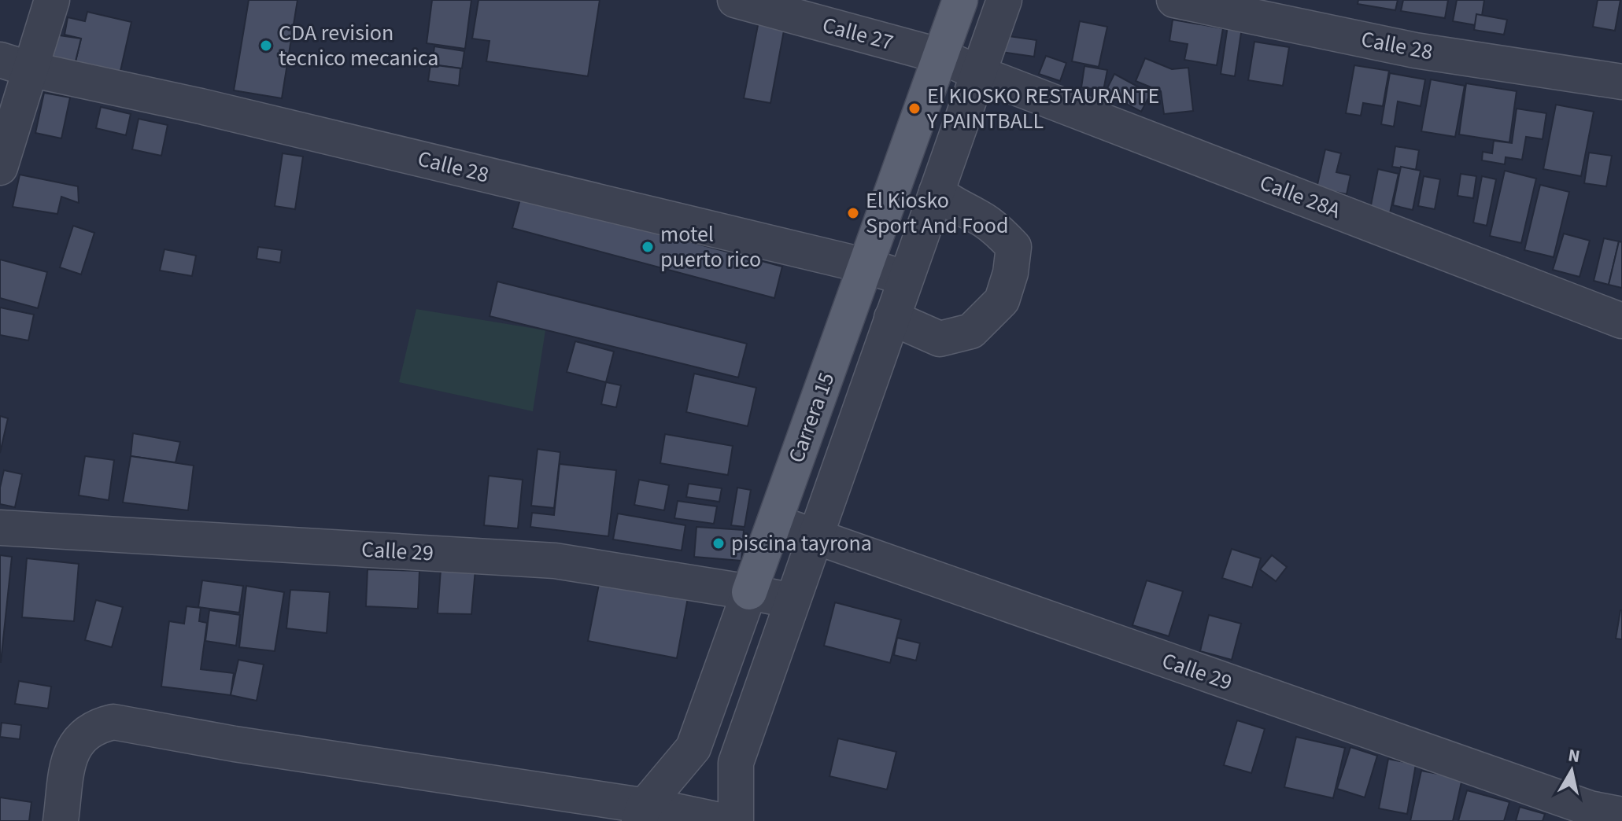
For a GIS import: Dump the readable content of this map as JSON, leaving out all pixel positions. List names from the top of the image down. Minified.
{"streets":{"main road":["Carrera 15"],"street":["Calle 27","Calle 28","Calle 28A","Calle 29"]},"crossings":[["Calle 27","Calle 28A"],["Calle 27","Carrera 15"],["Calle 28","Carrera 15"],["Calle 28A","Carrera 15"],["Carrera 15","Calle 29"]],"places":["CDA revision tecnico mecanica","El KIOSKO RESTAURANTE Y PAINTBALL","El Kiosko Sport And Food","motel puerto rico","piscina tayrona"],"north":"top"}
